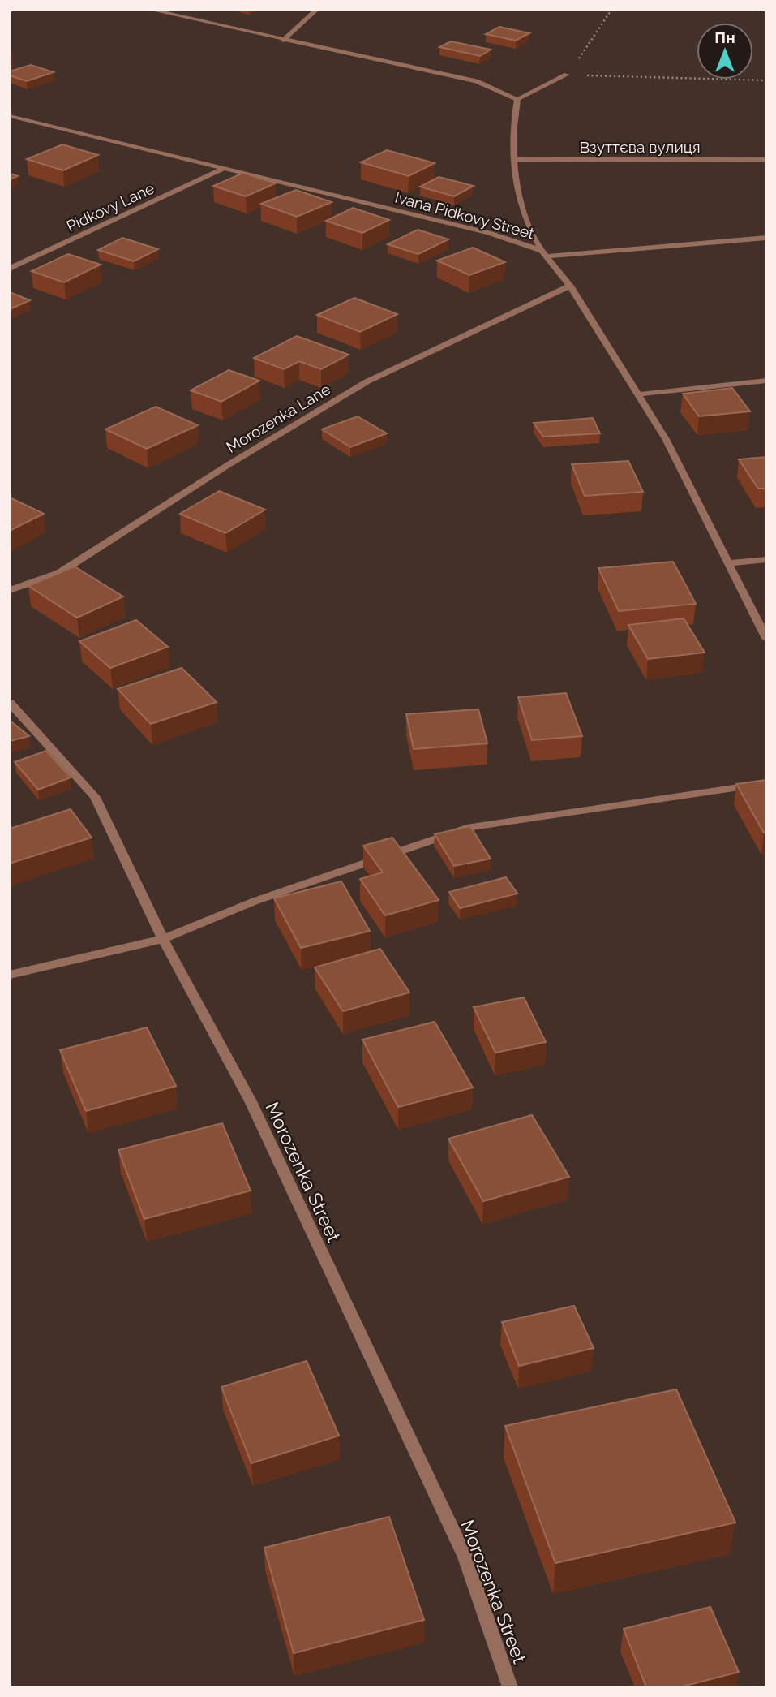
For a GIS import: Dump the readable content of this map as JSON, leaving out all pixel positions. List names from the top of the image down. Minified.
{"streets":{"street":["Взуттєва вулиця","Pidkovy Lane","Ivana Pidkovy Street","Morozenka Lane","Morozenka Street"]},"crossings":[["Pidkovy Lane","Ivana Pidkovy Street"],["Ivana Pidkovy Street","Morozenka Lane"]],"north":"top"}
